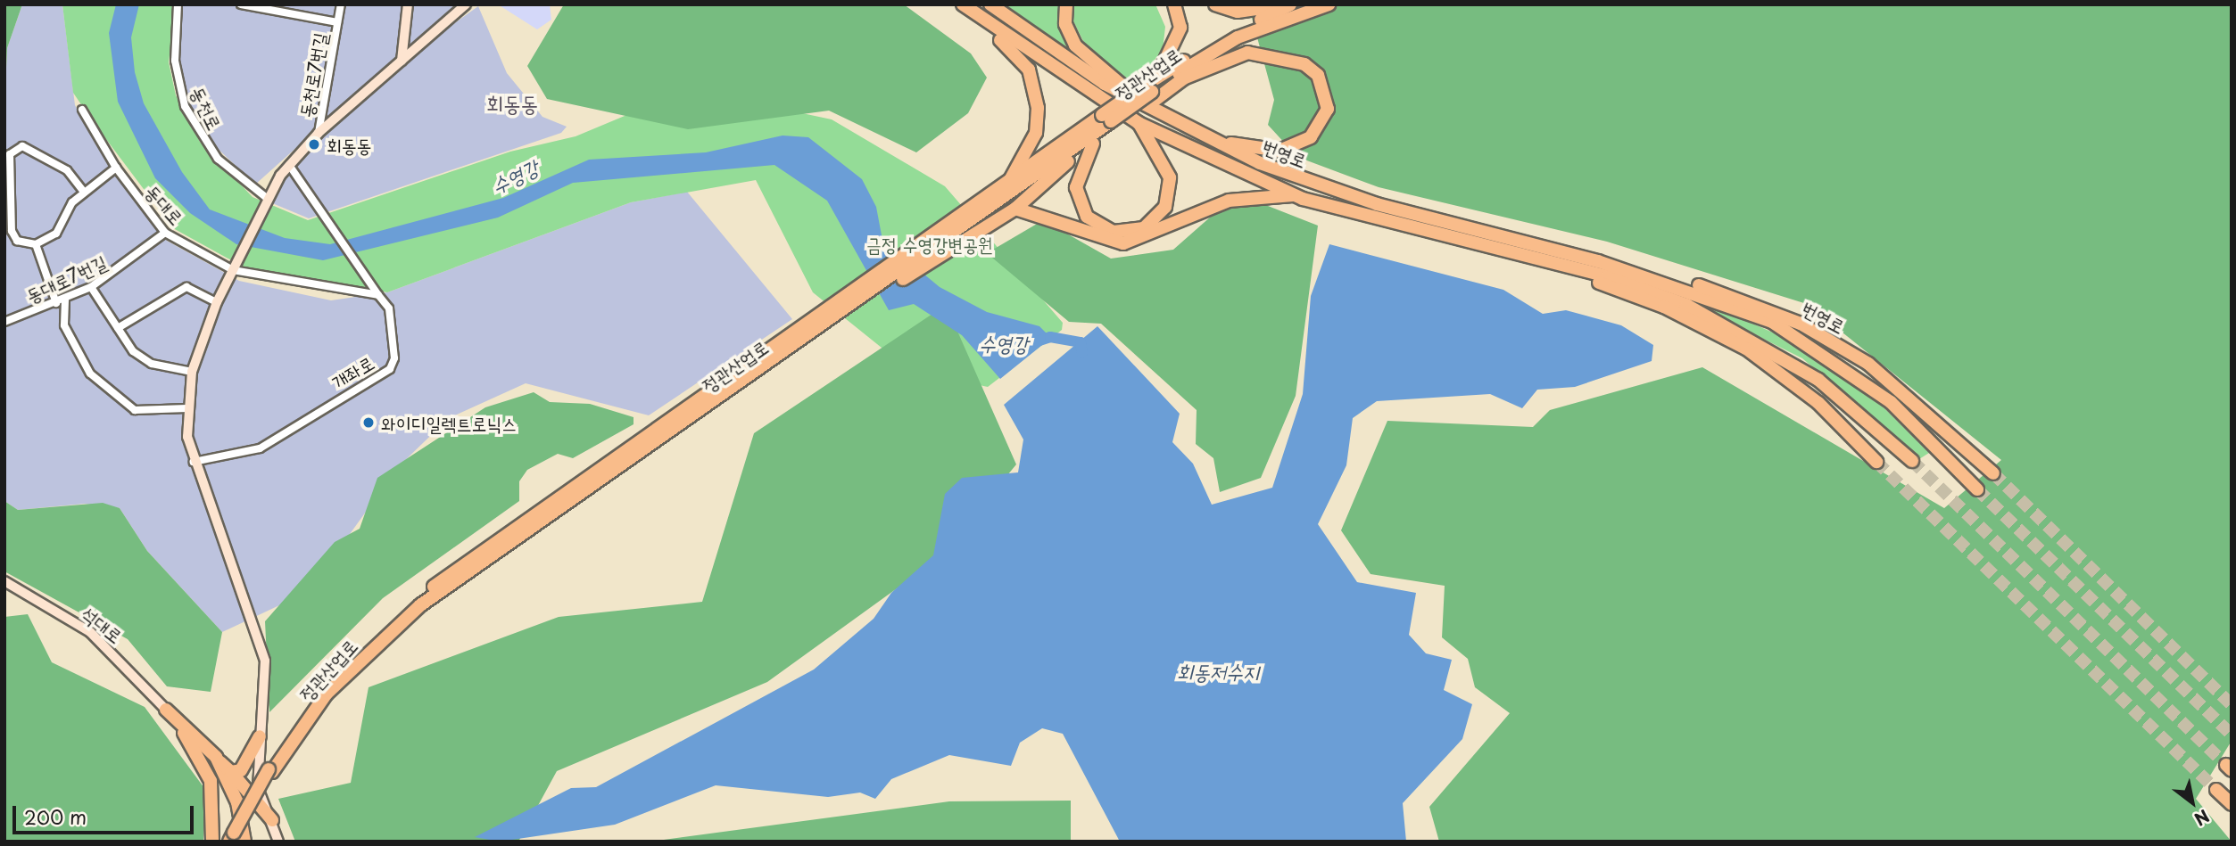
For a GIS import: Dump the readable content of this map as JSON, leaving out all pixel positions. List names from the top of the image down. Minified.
{"streets":{"highway":["정관산업로","번영로"],"main road":["석대로"],"street":["동천로7번길","동천로","동대로","동대로7번길","개좌로"]},"crossings":[["정관산업로","번영로"],["동대로","동대로7번길"]],"districts":["회동동"],"water":["수영강","회동저수지"],"parks":["금정 수영강변공원"],"places":["회동동","와이디일렉트로닉스"],"scale_bar":"200 m","north":"bottom right"}
